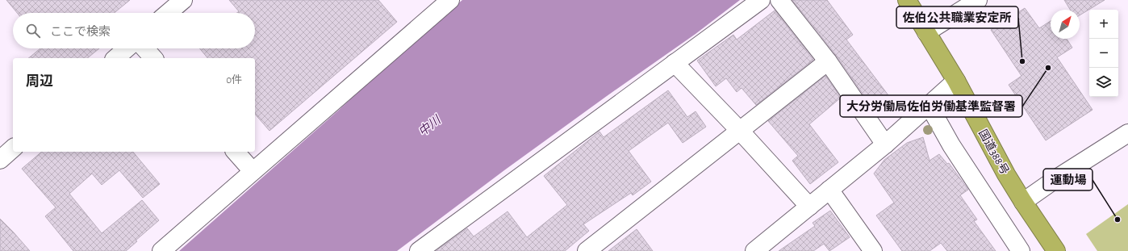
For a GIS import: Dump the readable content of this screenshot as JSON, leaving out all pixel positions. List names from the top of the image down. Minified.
{"streets":{"highway":["国道388号"]},"water":["中川"],"places":["佐伯公共職業安定所","大分労働局佐伯労働基準監督署","運動場"],"north":"top right","page":{"map_buttons":["+","−"],"search":"ここで検索","heading":["周辺","0件"]}}
